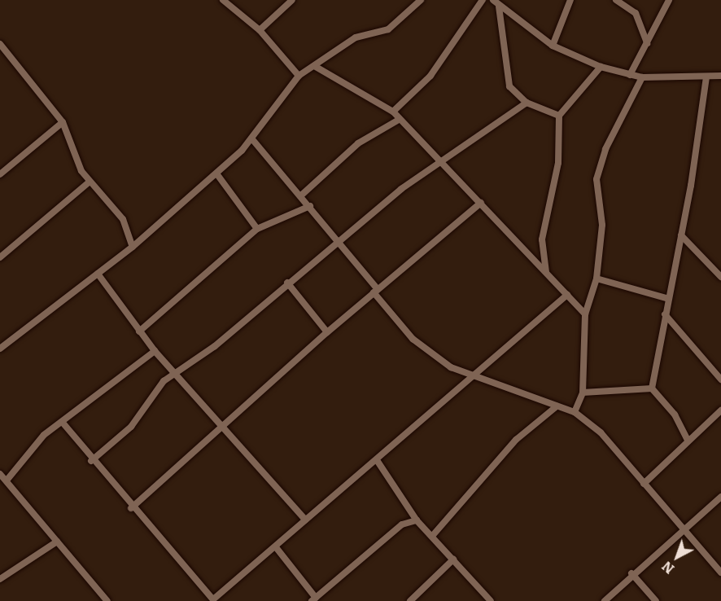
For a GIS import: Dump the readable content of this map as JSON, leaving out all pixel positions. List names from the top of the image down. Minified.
{"north":"bottom left"}
